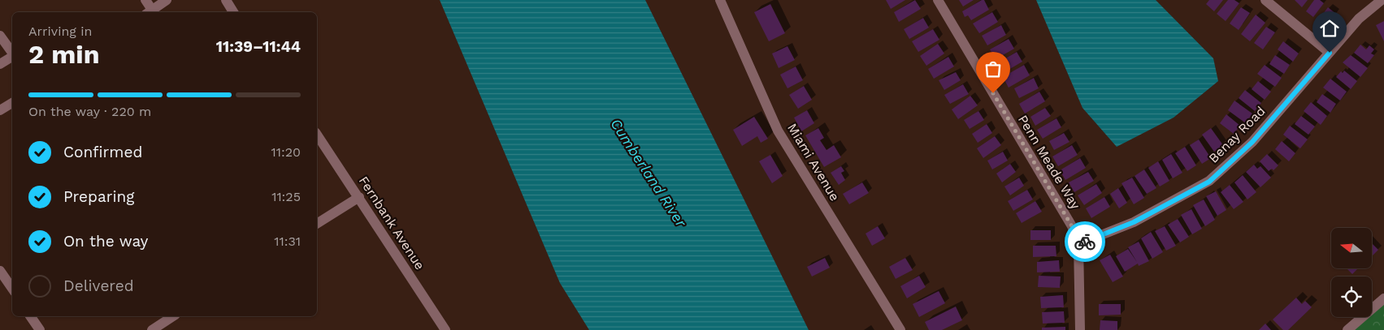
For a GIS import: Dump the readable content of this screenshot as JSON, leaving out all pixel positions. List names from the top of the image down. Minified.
{"streets":{"street":["Benay Road","Miami Avenue","Penn Meade Way","Fernbank Avenue"]},"crossings":[["Benay Road","Penn Meade Way"]],"water":["Cumberland River"],"north":"left","page":{"heading":["2 min","Arriving in","11:39–11:44"],"bar":"On the way · 220 m","list":[["Confirmed","11:20"],["Preparing","11:25"],["On the way","11:31"],"Delivered"]}}
